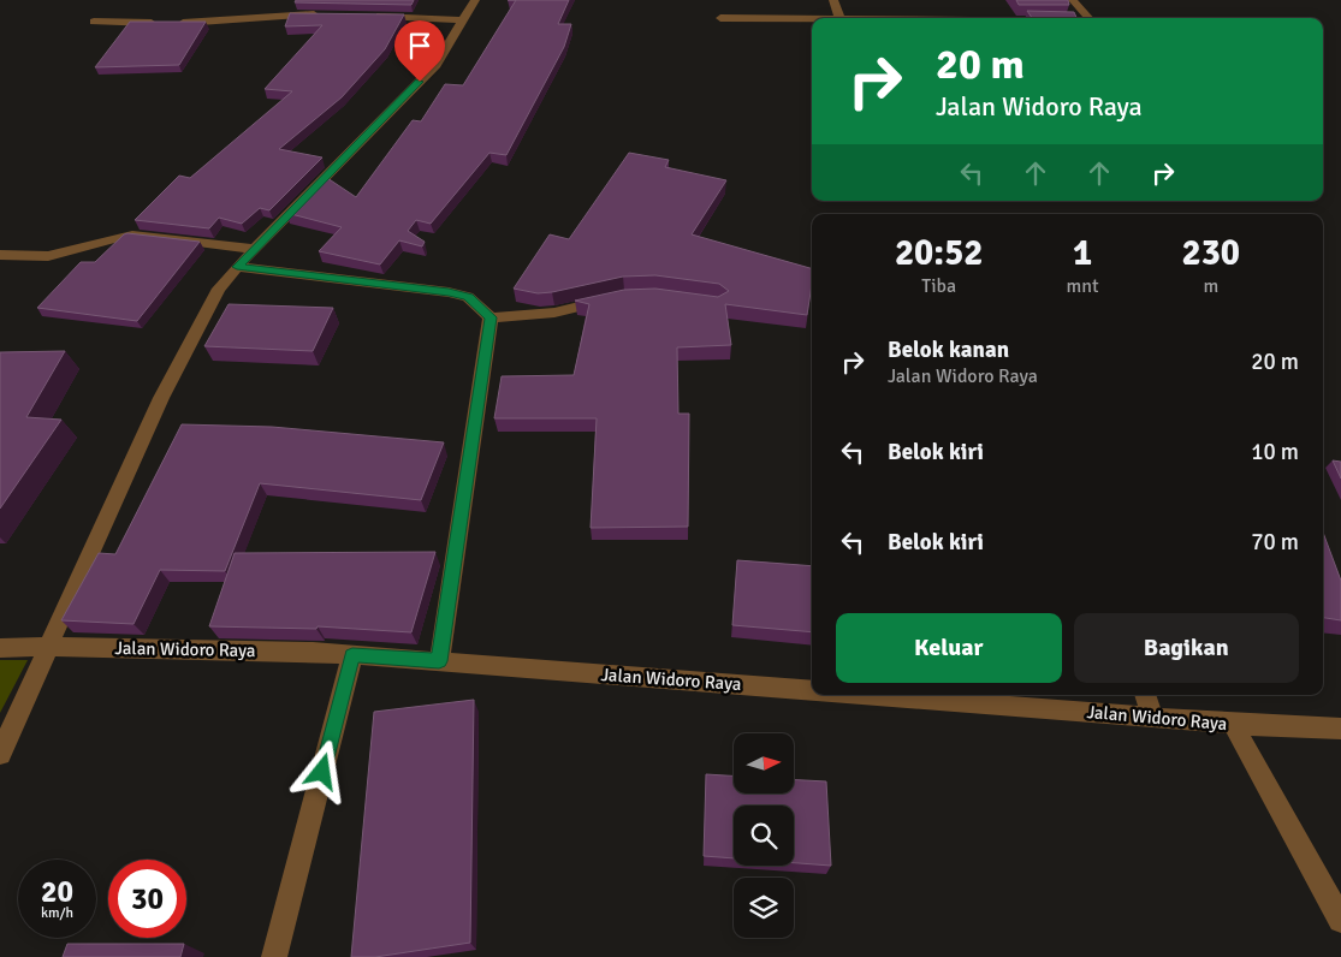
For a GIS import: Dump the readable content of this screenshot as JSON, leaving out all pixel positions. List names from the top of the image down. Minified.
{"streets":{"street":["Jalan Widoro Raya"]},"north":"right","page":{"turn":["20 m","Jalan Widoro Raya"],"eta":["20:52","Tiba","1","mnt","230","m"],"list":[{"name":"Belok kanan","note":"Jalan Widoro Raya","value":"20 m"},{"name":"Belok kiri","value":"10 m"},{"name":"Belok kiri","value":"70 m"}],"buttons":["Keluar","Bagikan"],"speed":"20 km/h","limit":"30"}}
